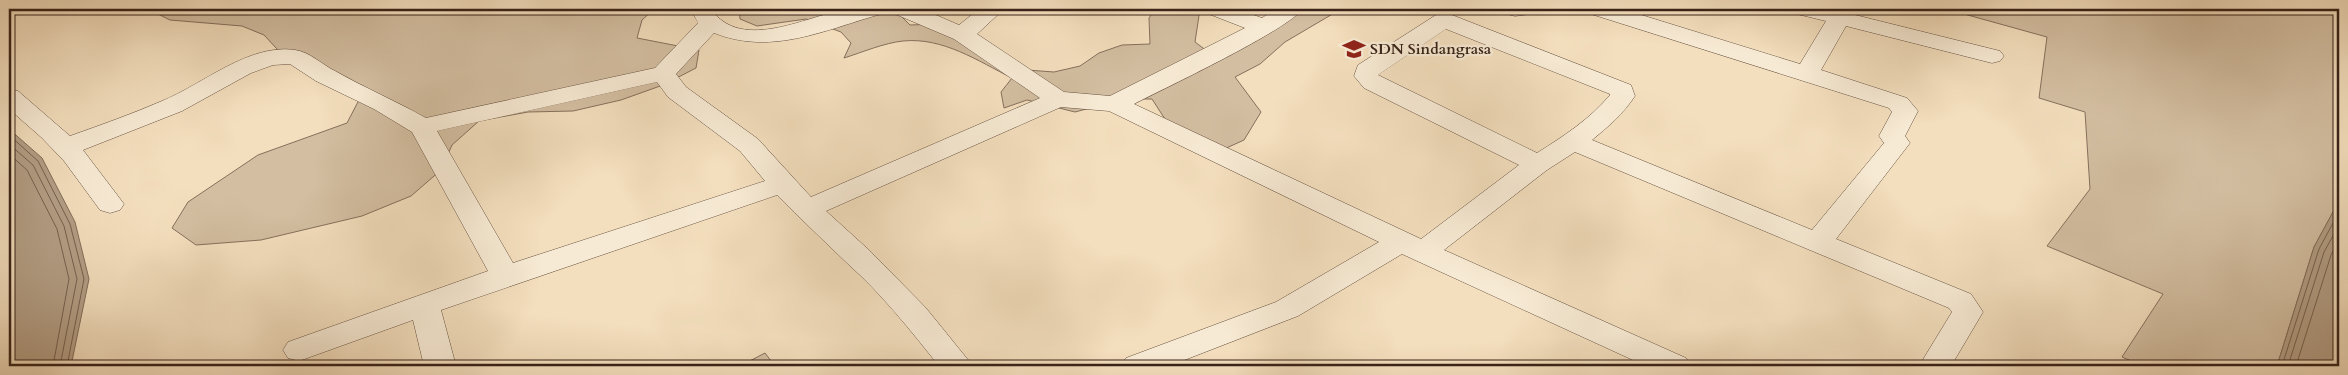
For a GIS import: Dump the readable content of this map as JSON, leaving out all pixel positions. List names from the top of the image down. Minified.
{"places":{"school or university":["SDN Sindangrasa"]}}
